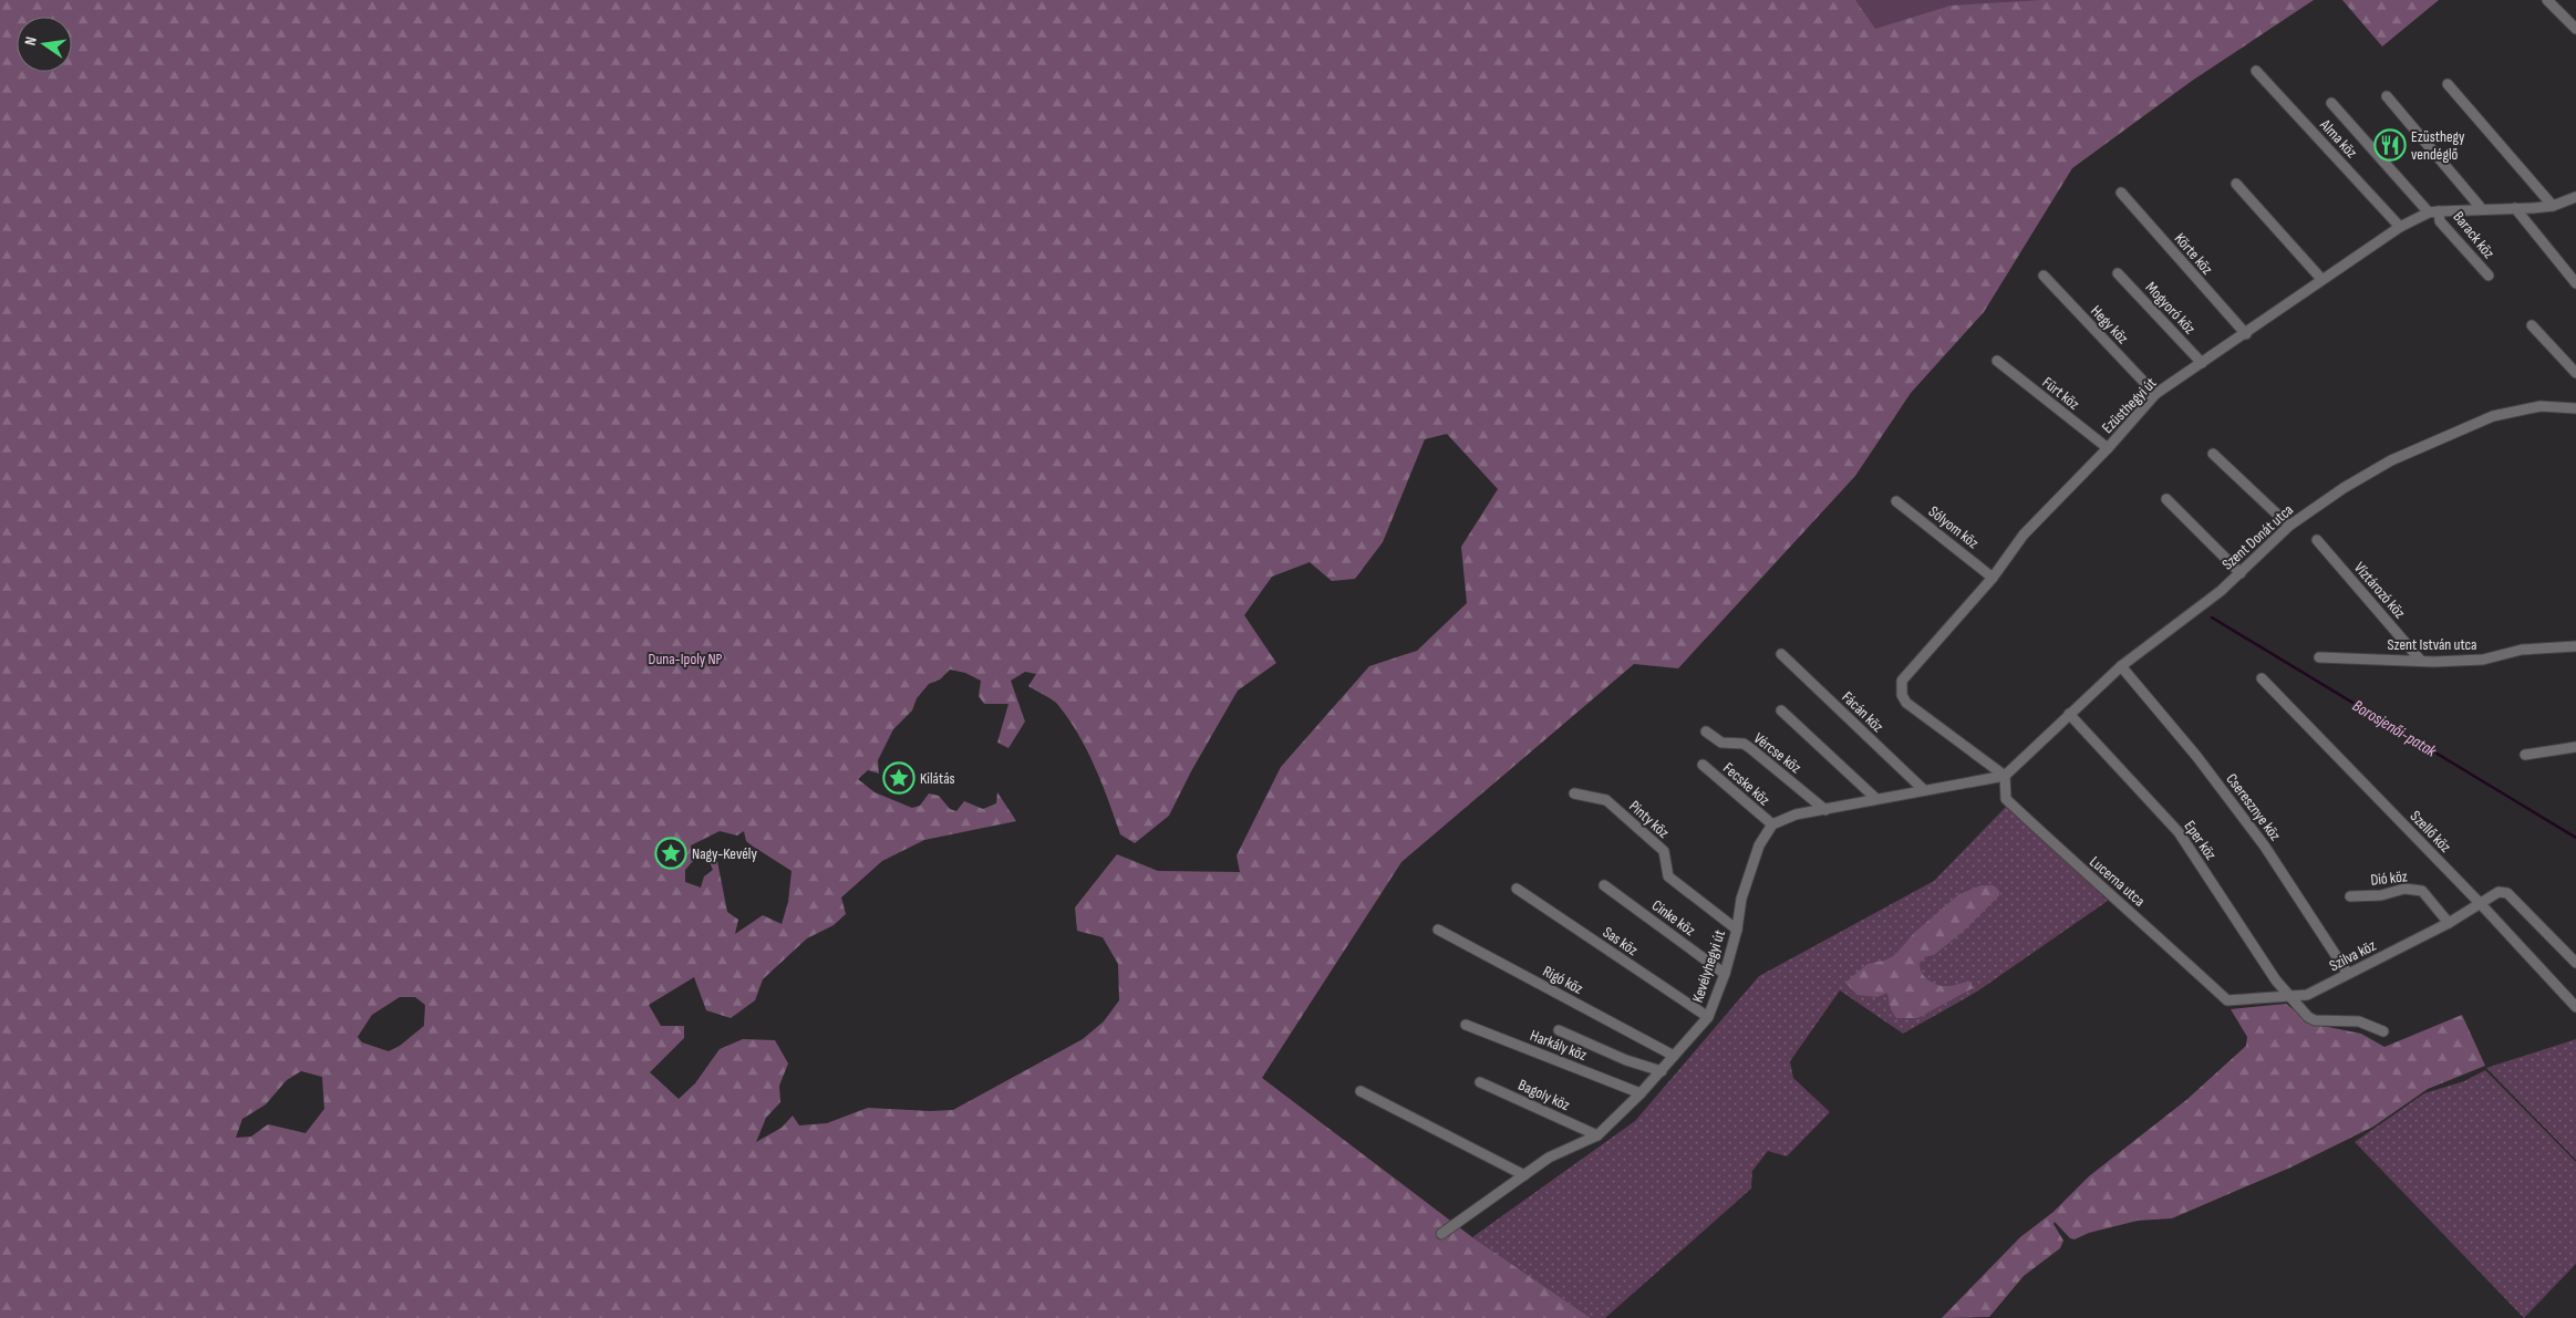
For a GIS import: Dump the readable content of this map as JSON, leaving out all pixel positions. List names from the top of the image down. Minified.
{"streets":{"street":["Alma köz","Barack köz","Körte köz","Mogyoró köz","Hegy köz","Fürt köz","Ezüsthegyi út","Sólyom köz","Szent Donát utca","Víztározó köz","Szent István utca","Fácán köz","Vércse köz","Fecske köz","Cseresznye köz","Pinty köz","Szellő köz","Eper köz","Dió köz","Lucerna utca","Cinke köz","Sas köz","Szilva köz","Kevélyhegyi út","Rigó köz","Harkály köz","Bagoly köz"]},"crossings":[["Alma köz","Ezüsthegyi út"],["Barack köz","Ezüsthegyi út"],["Körte köz","Ezüsthegyi út"],["Mogyoró köz","Ezüsthegyi út"],["Hegy köz","Ezüsthegyi út"],["Fürt köz","Ezüsthegyi út"],["Ezüsthegyi út","Sólyom köz"],["Ezüsthegyi út","Szent Donát utca"],["Ezüsthegyi út","Lucerna utca"],["Szent Donát utca","Cseresznye köz"],["Szent Donát utca","Eper köz"],["Szent Donát utca","Lucerna utca"],["Víztározó köz","Szent István utca"],["Fecske köz","Kevélyhegyi út"],["Cseresznye köz","Szilva köz"],["Pinty köz","Kevélyhegyi út"],["Szellő köz","Szilva köz"],["Eper köz","Szilva köz"],["Dió köz","Szilva köz"],["Lucerna utca","Szilva köz"],["Cinke köz","Kevélyhegyi út"],["Sas köz","Kevélyhegyi út"],["Kevélyhegyi út","Rigó köz"],["Kevélyhegyi út","Harkály köz"],["Kevélyhegyi út","Bagoly köz"]],"water":["Borosjenői-patak"],"parks":["Duna-Ipoly NP"],"places":{"restaurant":["Ezüsthegy vendéglő"],"place":["Kilátás","Nagy-Kevély"]},"north":"left"}
